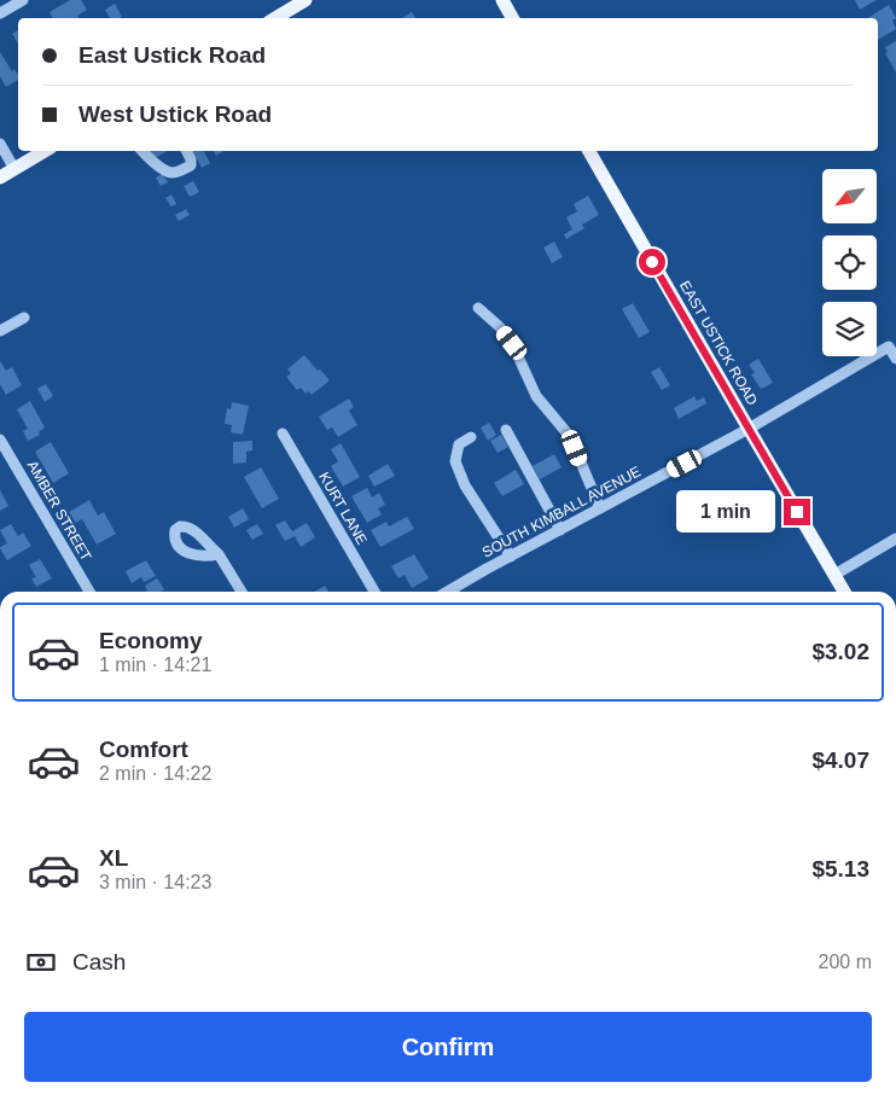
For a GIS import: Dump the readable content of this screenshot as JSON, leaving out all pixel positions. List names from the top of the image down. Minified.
{"streets":{"main road":["EAST USTICK ROAD"],"street":["KURT LANE","AMBER STREET","SOUTH KIMBALL AVENUE"]},"crossings":[["EAST USTICK ROAD","SOUTH KIMBALL AVENUE"]],"north":"bottom left","page":{"banner":["East Ustick Road","West Ustick Road"],"bubble":"1 min","list":[{"name":"Economy","note":"1 min · 14:21","value":"$3.02"},{"name":"Comfort","note":"2 min · 14:22","value":"$4.07"},{"name":"XL","note":"3 min · 14:23","value":"$5.13"}],"pay":["Cash","200 m"],"buttons":"Confirm"}}
